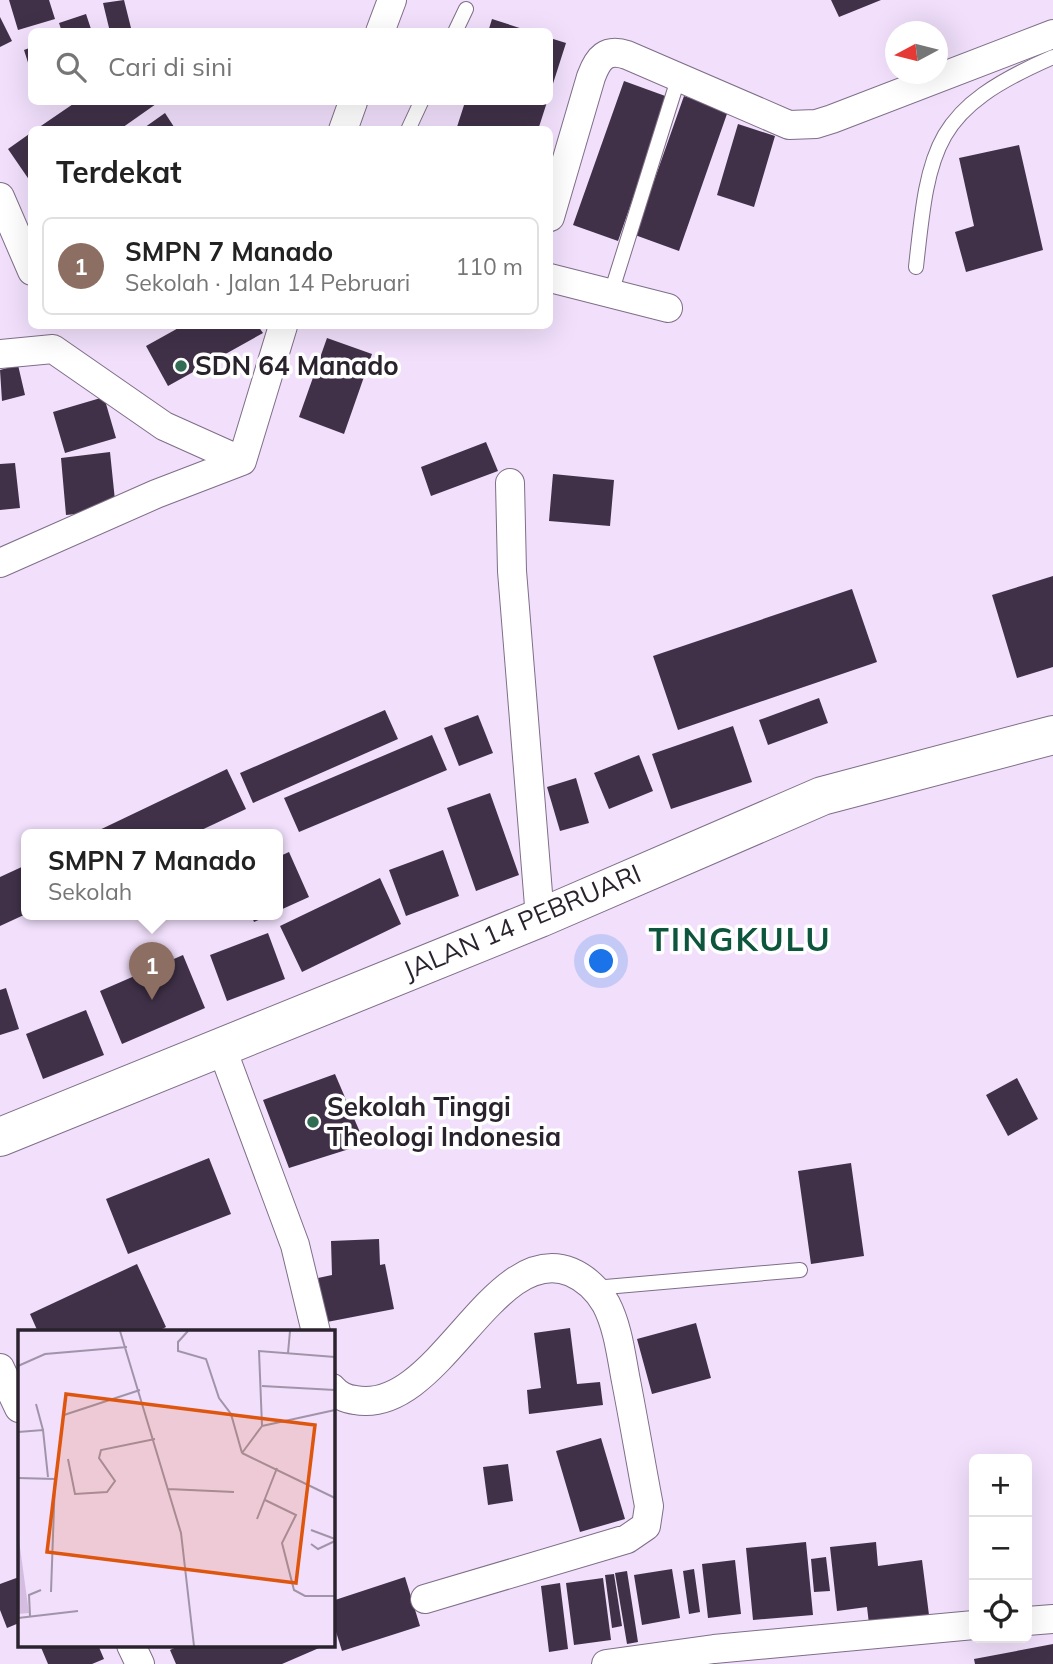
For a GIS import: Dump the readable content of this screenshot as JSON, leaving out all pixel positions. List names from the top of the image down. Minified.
{"streets":{"main road":["JALAN 14 PEBRUARI"]},"districts":["TINGKULU"],"places":["SDN 64 Manado","Sekolah Tinggi Theologi Indonesia"],"north":"left","page":{"search":"Cari di sini","heading":"Terdekat","list":[{"mark":"1","name":"SMPN 7 Manado","note":"Sekolah · Jalan 14 Pebruari","value":"110 m"}],"popup":["SMPN 7 Manado","Sekolah"],"pins":"1","map_buttons":["+","−"]}}
